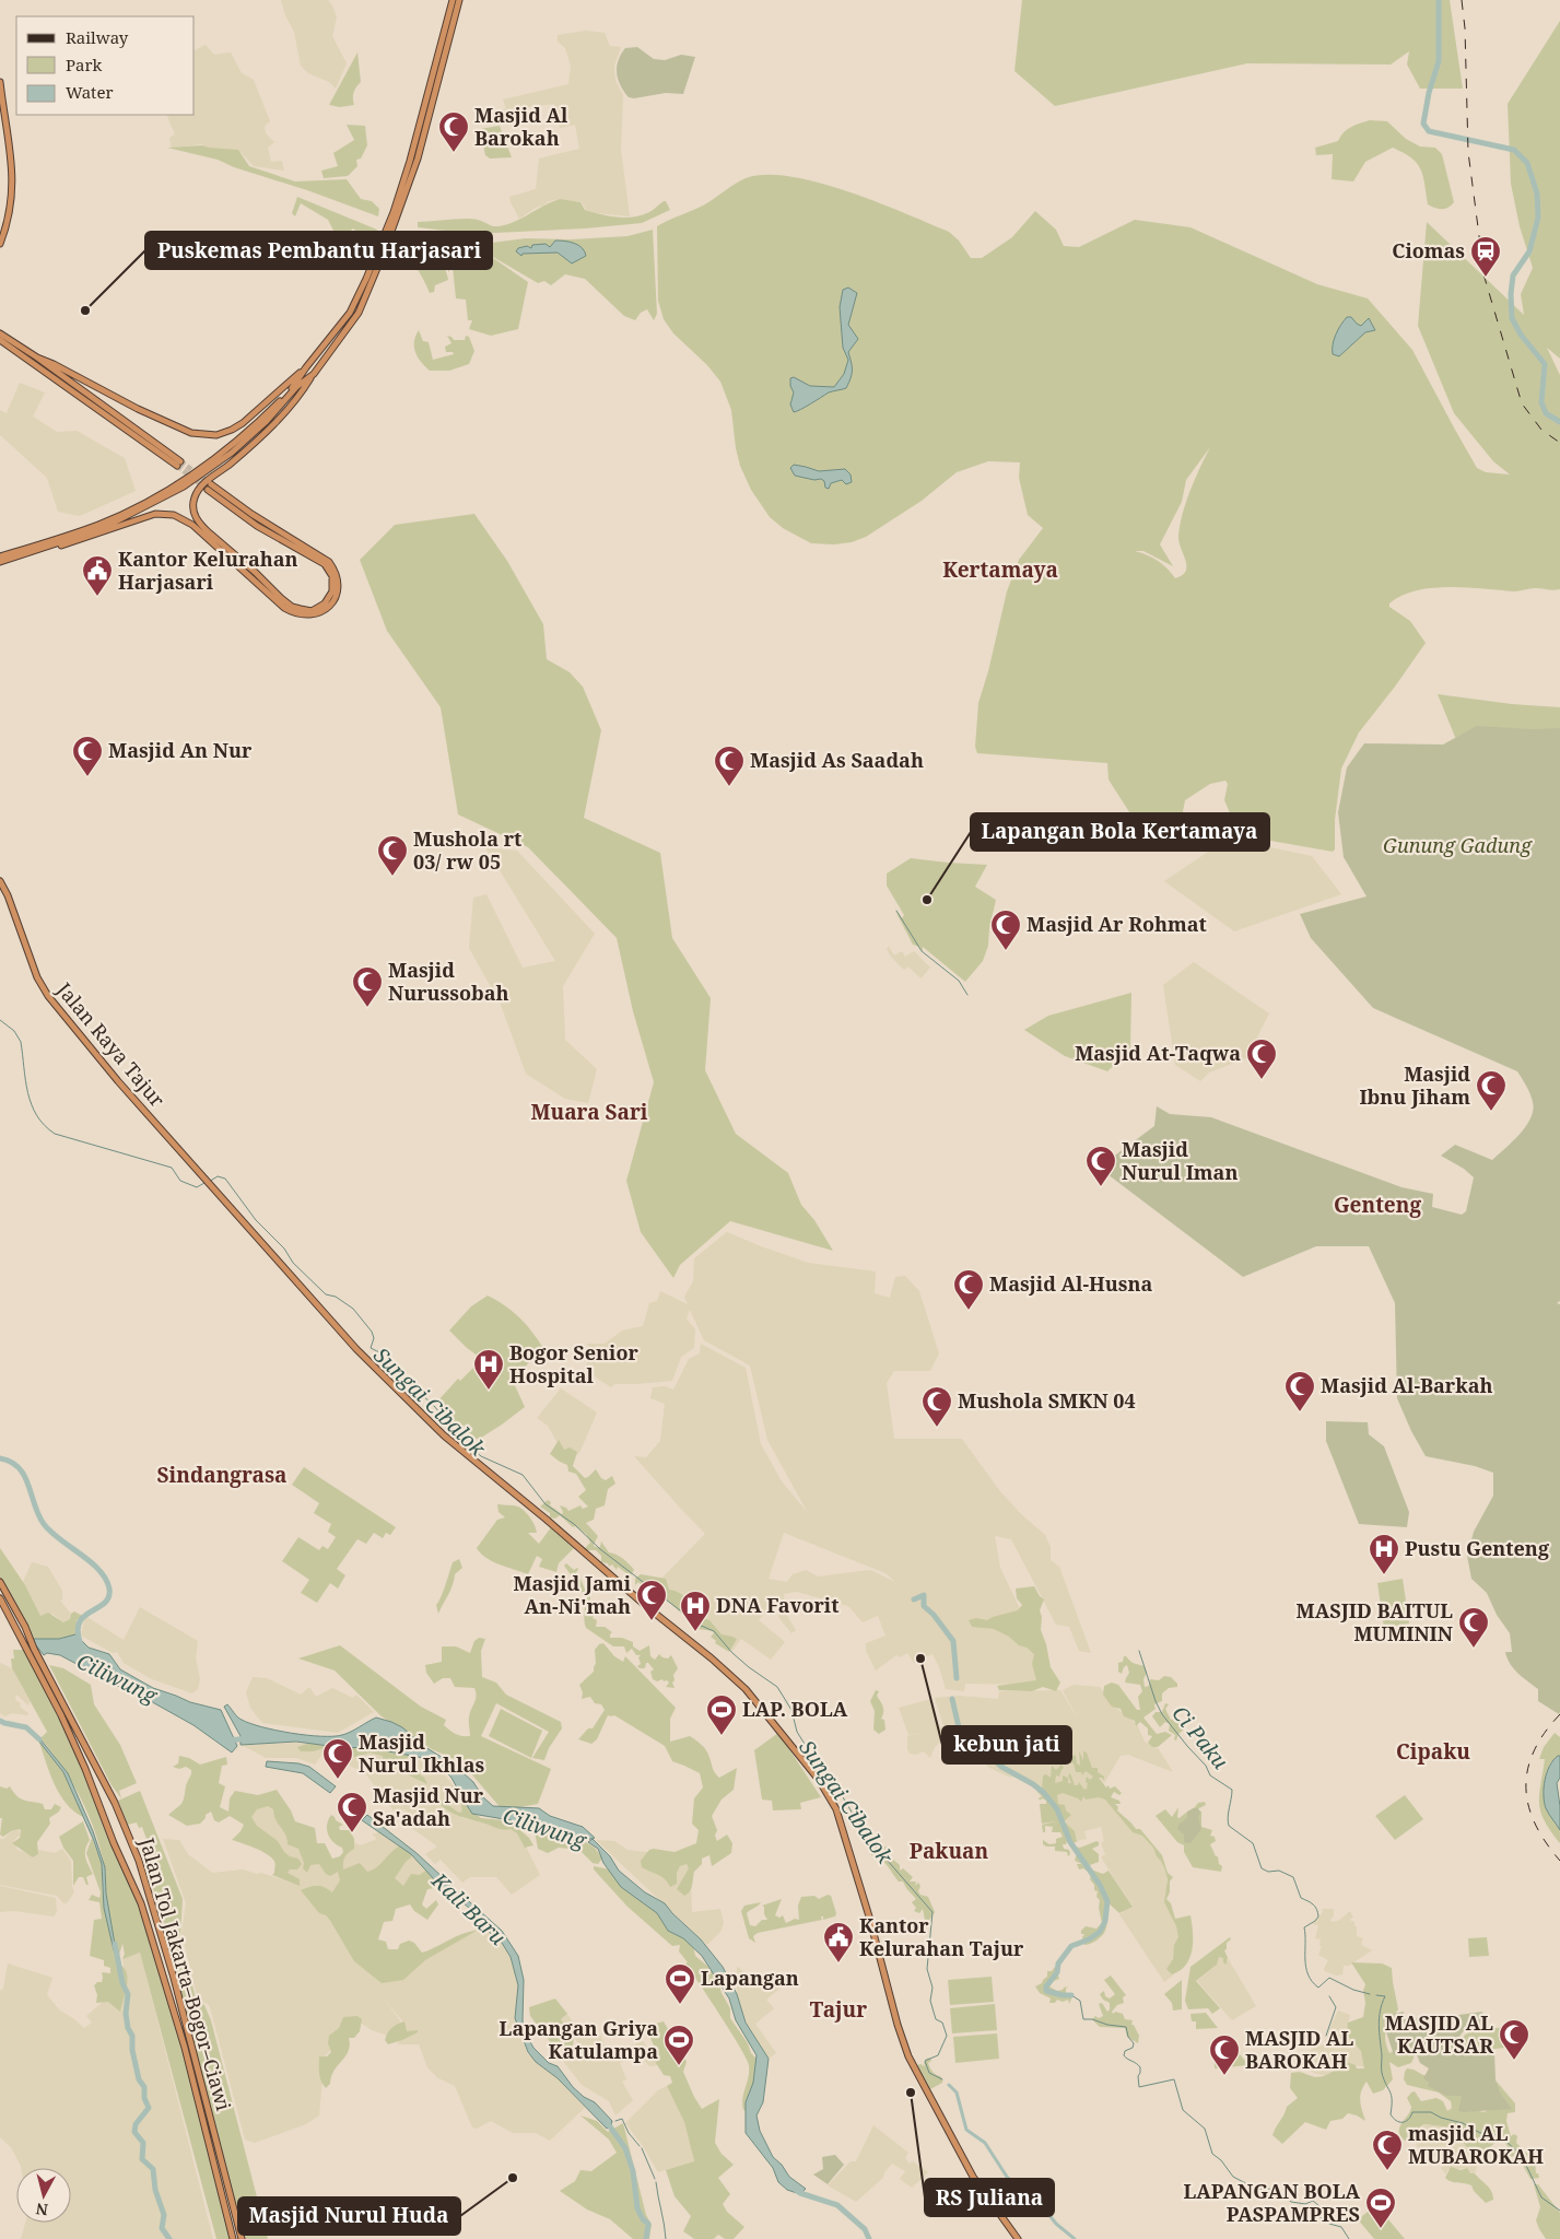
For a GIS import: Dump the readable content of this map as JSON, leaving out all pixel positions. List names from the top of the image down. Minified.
{"streets":{"highway":["Jalan Raya Tajur","Jalan Tol Jakarta–Bogor–Ciawi"]},"districts":["Kertamaya","Muara Sari","Genteng","Sindangrasa","Cipaku","Pakuan","Tajur"],"water":["Sungai Cibalok","Ciliwung","Ci Paku","Kali Baru"],"parks":["Gunung Gadung"],"places":{"mosque":["Masjid Al Barokah","Masjid An Nur","Masjid As Saadah","Mushola rt 03/ rw 05","Masjid Ar Rohmat","Masjid Nurussobah","Masjid At-Taqwa","Masjid Ibnu Jiham","Masjid Nurul Iman","Masjid Al-Husna","Masjid Al-Barkah","Mushola SMKN 04","Masjid Jami An-Ni'mah","MASJID BAITUL MUMININ","Masjid Nurul Ikhlas","Masjid Nur Sa'adah","MASJID AL KAUTSAR","MASJID AL BAROKAH","masjid AL MUBAROKAH"],"station":["Ciomas"],"other":["Puskemas Pembantu Harjasari","Lapangan Bola Kertamaya","kebun jati","RS Juliana","Masjid Nurul Huda"],"public building":["Kantor Kelurahan Harjasari","Kantor Kelurahan Tajur"],"hospital":["Bogor Senior Hospital","Pustu Genteng","DNA Favorit"],"sports":["LAP. BOLA","Lapangan","Lapangan Griya Katulampa","LAPANGAN BOLA PASPAMPRES"]},"legend":["Railway","Park","Water"],"north":"bottom"}
